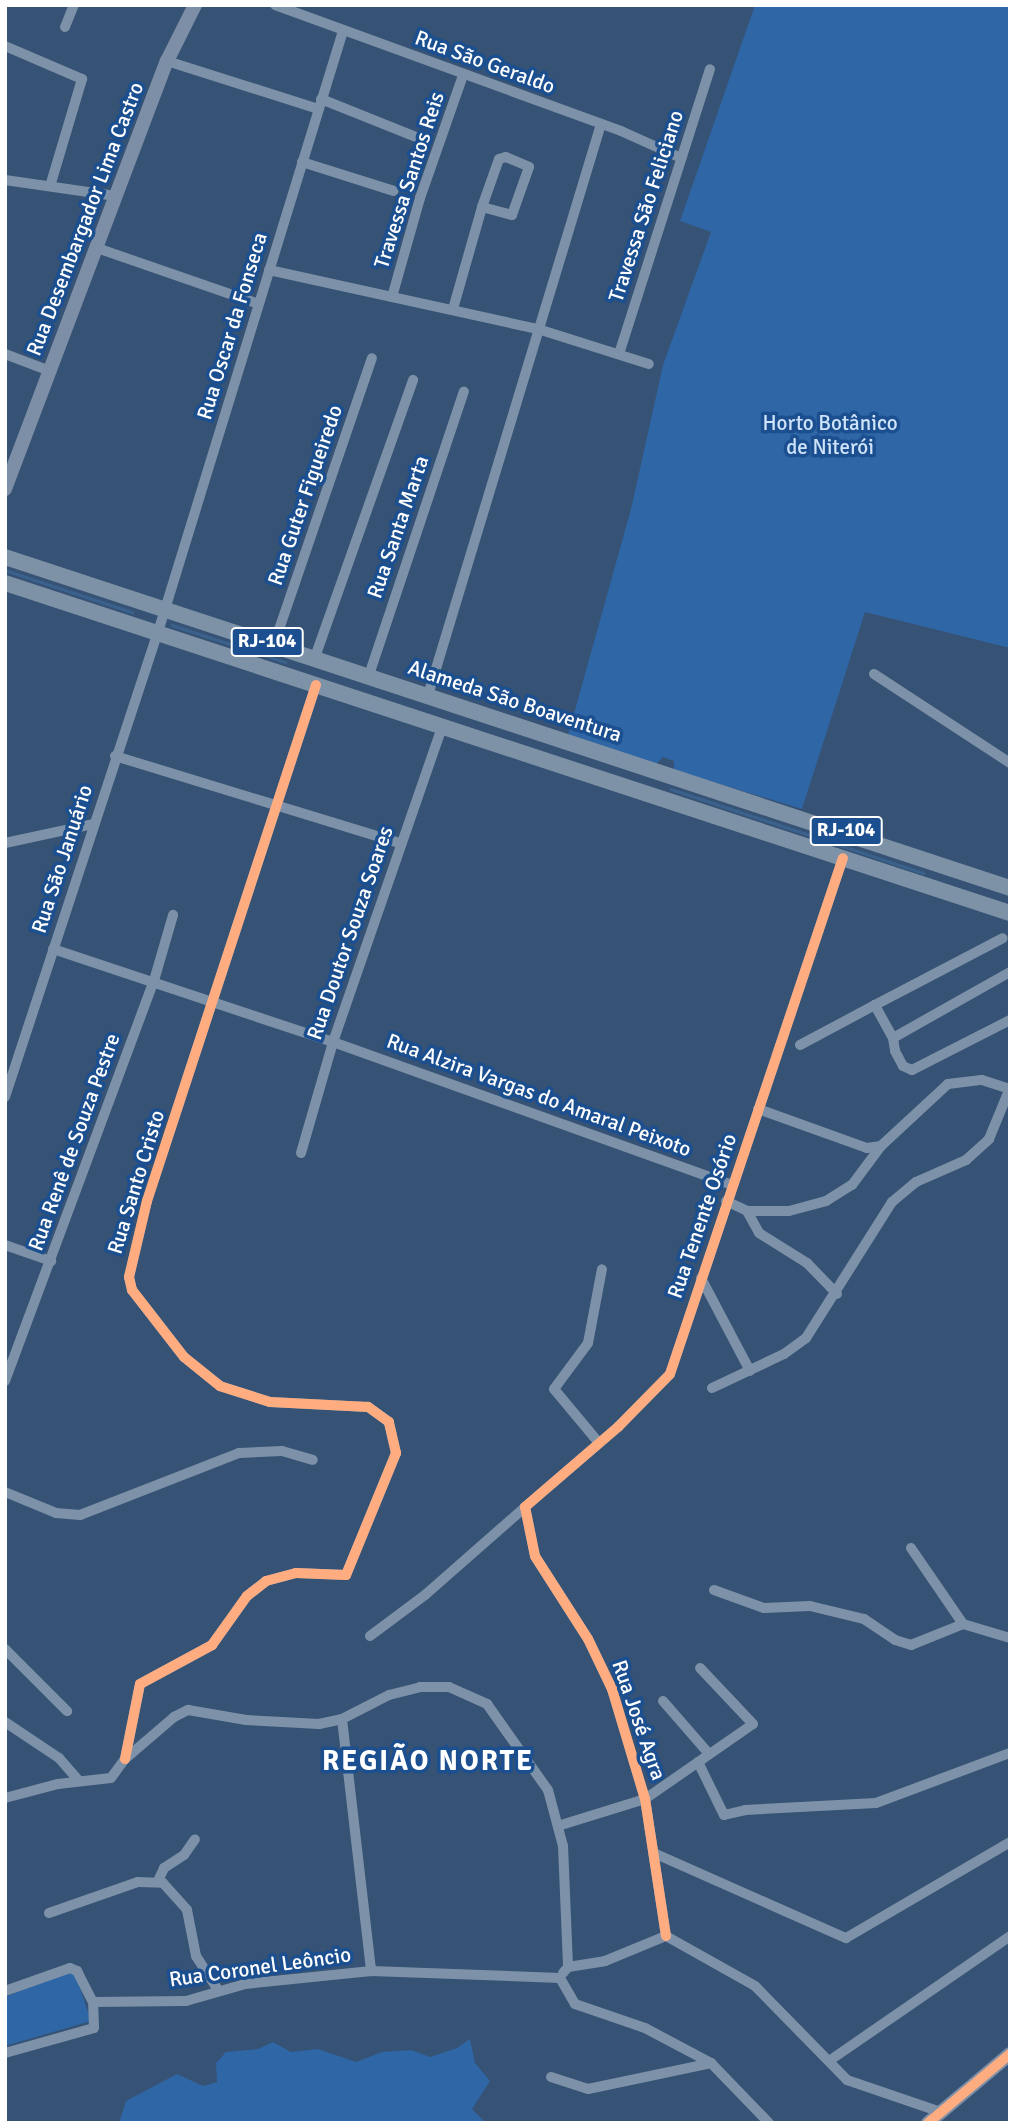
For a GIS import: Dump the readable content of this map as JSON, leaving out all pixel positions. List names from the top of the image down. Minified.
{"streets":{"highway":["RJ-104","Alameda São Boaventura"],"main road":["Rua Desembargador Lima Castro"],"street":["Rua São Geraldo","Travessa Santos Reis","Travessa São Feliciano","Rua Oscar da Fonseca","Rua Guter Figueiredo","Rua Santa Marta","Rua São Januário","Rua Doutor Souza Soares","Rua Alzira Vargas do Amaral Peixoto","Rua Renê de Souza Pestre","Rua Santo Cristo","Rua Tenente Osório","Rua José Agra","Rua Coronel Leôncio"]},"crossings":[["Rua São Geraldo","Travessa Santos Reis"],["Rua São Geraldo","Travessa São Feliciano"],["Rua São Geraldo","Rua Oscar da Fonseca"],["Rua Oscar da Fonseca","RJ-104"],["Rua Oscar da Fonseca","Alameda São Boaventura"],["Rua Oscar da Fonseca","Rua São Januário"],["Rua Guter Figueiredo","Alameda São Boaventura"],["Rua Santa Marta","Alameda São Boaventura"],["RJ-104","Rua São Januário"],["RJ-104","Rua Doutor Souza Soares"],["RJ-104","Rua Santo Cristo"],["RJ-104","Rua Tenente Osório"],["Rua São Januário","Rua Alzira Vargas do Amaral Peixoto"],["Rua Doutor Souza Soares","Rua Alzira Vargas do Amaral Peixoto"],["Rua Alzira Vargas do Amaral Peixoto","Rua Renê de Souza Pestre"],["Rua Alzira Vargas do Amaral Peixoto","Rua Santo Cristo"],["Rua Alzira Vargas do Amaral Peixoto","Rua Tenente Osório"],["Rua Tenente Osório","Rua José Agra"]],"districts":["REGIÃO NORTE"],"parks":["Horto Botânico de Niterói"]}
